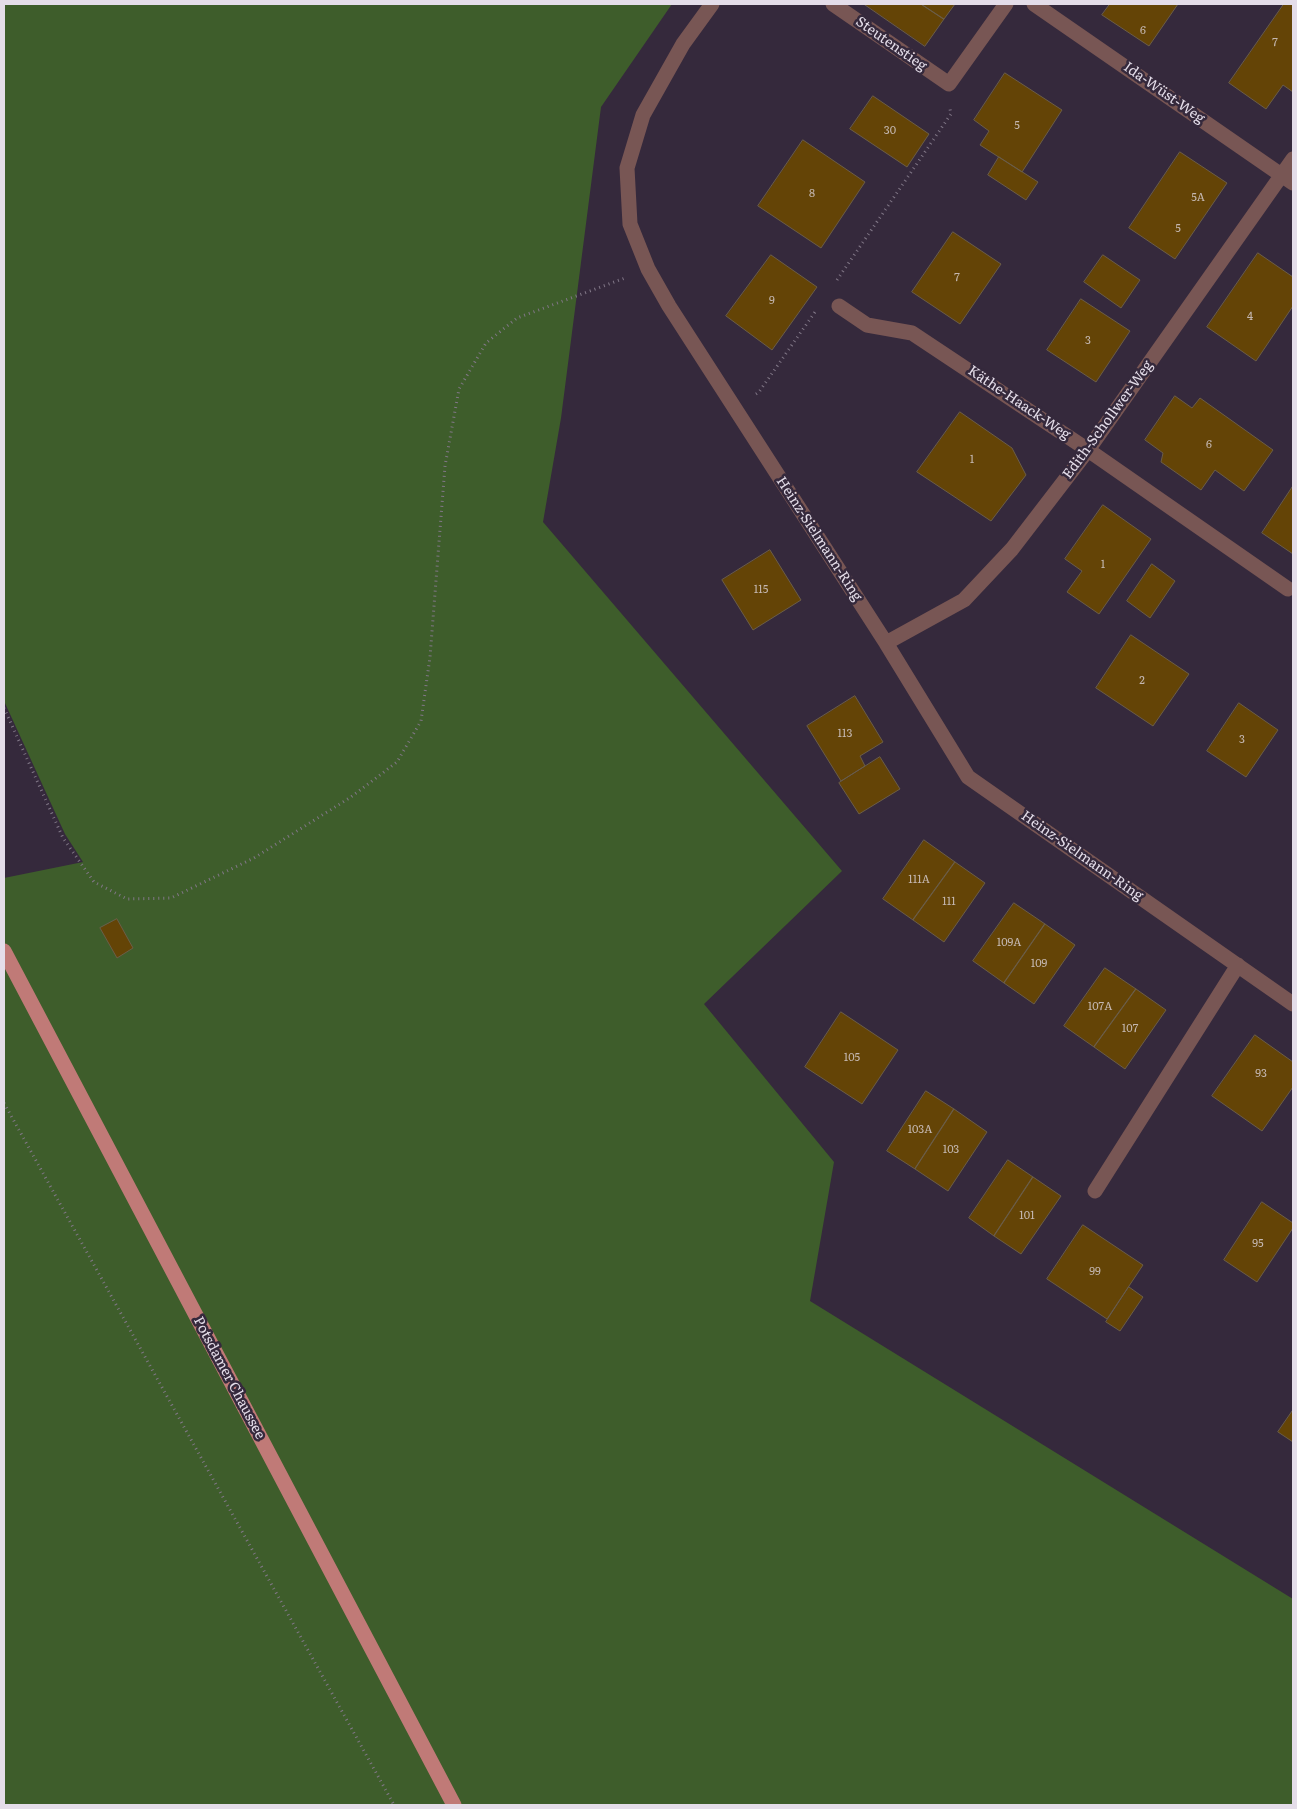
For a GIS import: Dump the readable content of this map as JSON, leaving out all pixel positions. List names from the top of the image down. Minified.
{"streets":{"main road":["Potsdamer Chaussee"],"street":["Steutenstieg","Ida-Wüst-Weg","Käthe-Haack-Weg","Edith-Schollwer-Weg","Heinz-Sielmann-Ring"]},"crossings":[["Ida-Wüst-Weg","Edith-Schollwer-Weg"],["Käthe-Haack-Weg","Edith-Schollwer-Weg"],["Edith-Schollwer-Weg","Heinz-Sielmann-Ring"]],"house_numbers":["6","7","5","30","8","5A","5","7","9","4","3","6","1","1","115","2","113","3","111A","111","109A","109","107A","107","105","93","103A","103","101","95","99"]}
